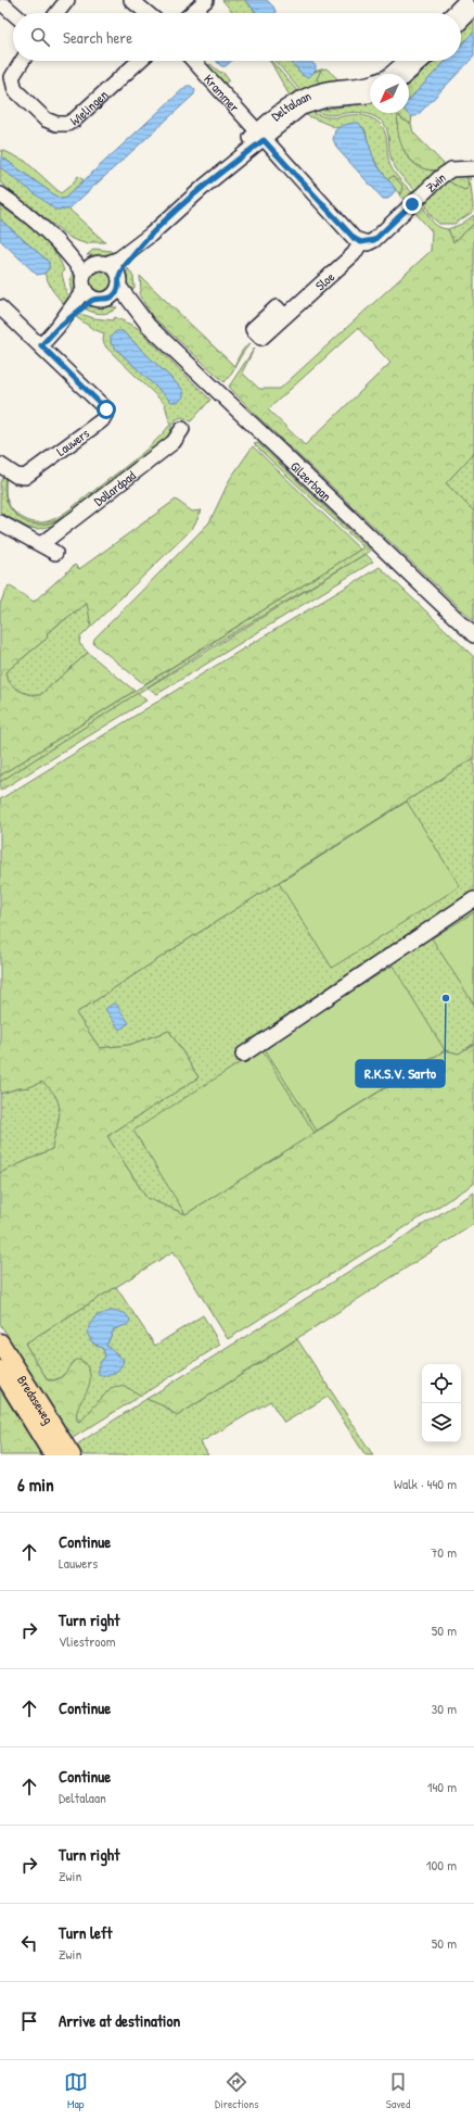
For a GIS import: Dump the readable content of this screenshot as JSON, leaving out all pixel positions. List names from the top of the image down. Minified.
{"streets":{"main road":["Bredaseweg"],"street":["Krammer","Wielingen","Deltalaan","Zwin","Sloe","Lauwers","Gilzerbaan","Dollardpad"]},"crossings":[["Krammer","Deltalaan"],["Deltalaan","Gilzerbaan"],["Zwin","Sloe"]],"places":["R.K.S.V. Sarto"],"north":"bottom left","page":{"search":"Search here","heading":["6 min","Walk · 440 m"],"list":[["Continue","Lauwers","70 m"],["Turn right","Vliestroom","50 m"],["Continue","30 m"],["Continue","Deltalaan","140 m"],["Turn right","Zwin","100 m"],["Turn left","Zwin","50 m"],"Arrive at destination"],"nav":["Map","Directions","Saved"]}}
